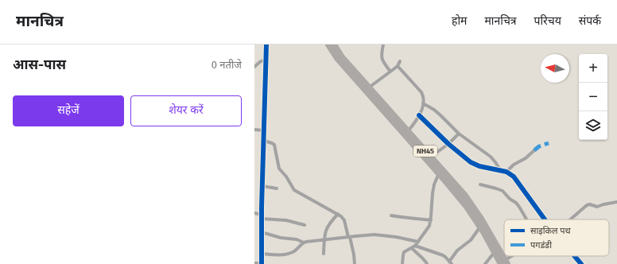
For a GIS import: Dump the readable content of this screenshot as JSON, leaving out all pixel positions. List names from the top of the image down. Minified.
{"streets":{"highway":["NH45"]},"legend":["साइकिल पथ","पगडंडी"],"north":"left","page":{"header":"मानचित्र","nav":["होम","मानचित्र","परिचय","संपर्क"],"heading":["आस-पास","0 नतीजे"],"map_buttons":["+","−"],"buttons":["सहेजें","शेयर करें"]}}
